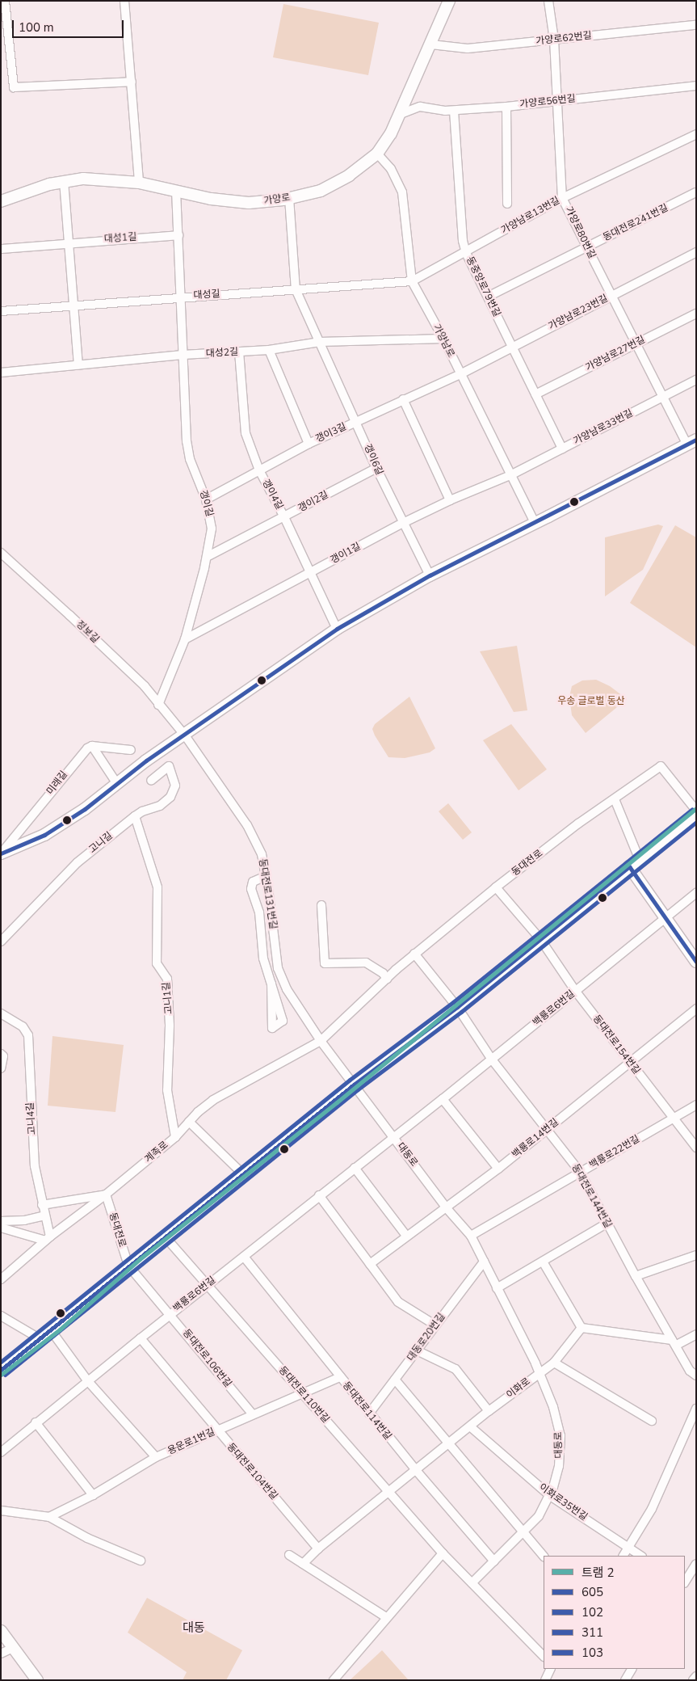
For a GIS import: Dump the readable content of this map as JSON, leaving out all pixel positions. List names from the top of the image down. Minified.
{"streets":{"street":["가양로62번길","가양로56번길","가양로","가양남로13번길","동대전로241번길","가양로80번길","대성1길","동중앙로79번길","대성길","가양남로23번길","가양남로","대성2길","가양남로27번길","가양남로33번길","갱이3길","갱이6길","갱이4길","갱이2길","갱이길","갱이1길","정보길","미래길","고니길","동대전로","동대전로131번길","고니1길","백룡로6번길","동대전로154번길","고니4길","백룡로14번길","계족로","백룡로22번길","대동로","동대전로144번길","대동로20번길","동대전로106번길","이화로","동대전로110번길","동대전로114번길","용운로1번길","동대전로104번길","이화로35번길"]},"crossings":[["가양로62번길","가양로"],["가양로62번길","가양로80번길"],["가양로56번길","가양로"],["가양로56번길","가양로80번길"],["가양로56번길","동중앙로79번길"],["가양로","가양남로"],["가양남로13번길","가양로80번길"],["가양남로13번길","동중앙로79번길"],["가양남로13번길","대성길"],["가양남로13번길","가양남로"],["동대전로241번길","가양로80번길"],["동대전로241번길","동중앙로79번길"],["가양로80번길","가양남로23번길"],["가양로80번길","가양남로27번길"],["가양로80번길","가양남로33번길"],["동중앙로79번길","가양남로23번길"],["동중앙로79번길","가양남로27번길"],["동중앙로79번길","가양남로33번길"],["대성길","가양남로"],["대성길","갱이6길"],["대성길","갱이길"],["가양남로23번길","가양남로"],["가양남로23번길","갱이3길"],["가양남로","대성2길"],["가양남로","가양남로33번길"],["가양남로","갱이3길"],["가양남로","갱이1길"],["대성2길","갱이6길"],["대성2길","갱이4길"],["대성2길","갱이길"],["가양남로33번길","갱이1길"],["갱이3길","갱이6길"],["갱이3길","갱이4길"],["갱이3길","갱이길"],["갱이6길","갱이2길"],["갱이6길","갱이1길"],["갱이4길","갱이2길"],["갱이4길","갱이1길"],["갱이2길","갱이길"],["갱이길","갱이1길"],["갱이길","정보길"],["정보길","동대전로131번길"],["고니길","고니1길"],["동대전로","동대전로131번길"],["동대전로","동대전로154번길"],["동대전로","계족로"],["동대전로","대동로"],["동대전로","동대전로144번길"],["동대전로","동대전로106번길"],["동대전로","동대전로110번길"],["동대전로131번길","계족로"],["동대전로131번길","대동로"],["고니1길","계족로"],["백룡로6번길","동대전로154번길"],["백룡로6번길","대동로"],["백룡로6번길","동대전로144번길"],["백룡로6번길","동대전로106번길"],["백룡로6번길","동대전로110번길"],["백룡로6번길","동대전로114번길"],["백룡로6번길","동대전로104번길"],["동대전로154번길","백룡로14번길"],["동대전로154번길","백룡로22번길"],["고니4길","계족로"],["백룡로14번길","대동로"],["백룡로14번길","동대전로144번길"],["백룡로22번길","대동로"],["백룡로22번길","동대전로144번길"],["대동로","대동로20번길"],["대동로","이화로"],["대동로","동대전로110번길"],["대동로","동대전로114번길"],["대동로","이화로35번길"],["대동로20번길","동대전로114번길"],["동대전로106번길","용운로1번길"],["이화로","동대전로110번길"],["이화로","동대전로114번길"],["이화로","동대전로104번길"],["이화로","이화로35번길"],["동대전로110번길","용운로1번길"],["동대전로114번길","용운로1번길"],["용운로1번길","동대전로104번길"]],"districts":["대동"],"parks":["우송 글로벌 동산"],"lines":["transit line 103","tram line 2","transit line 311","transit line 102","transit line 605"],"legend":["트램 2","605","102","311","103"],"scale_bar":"100 m"}
